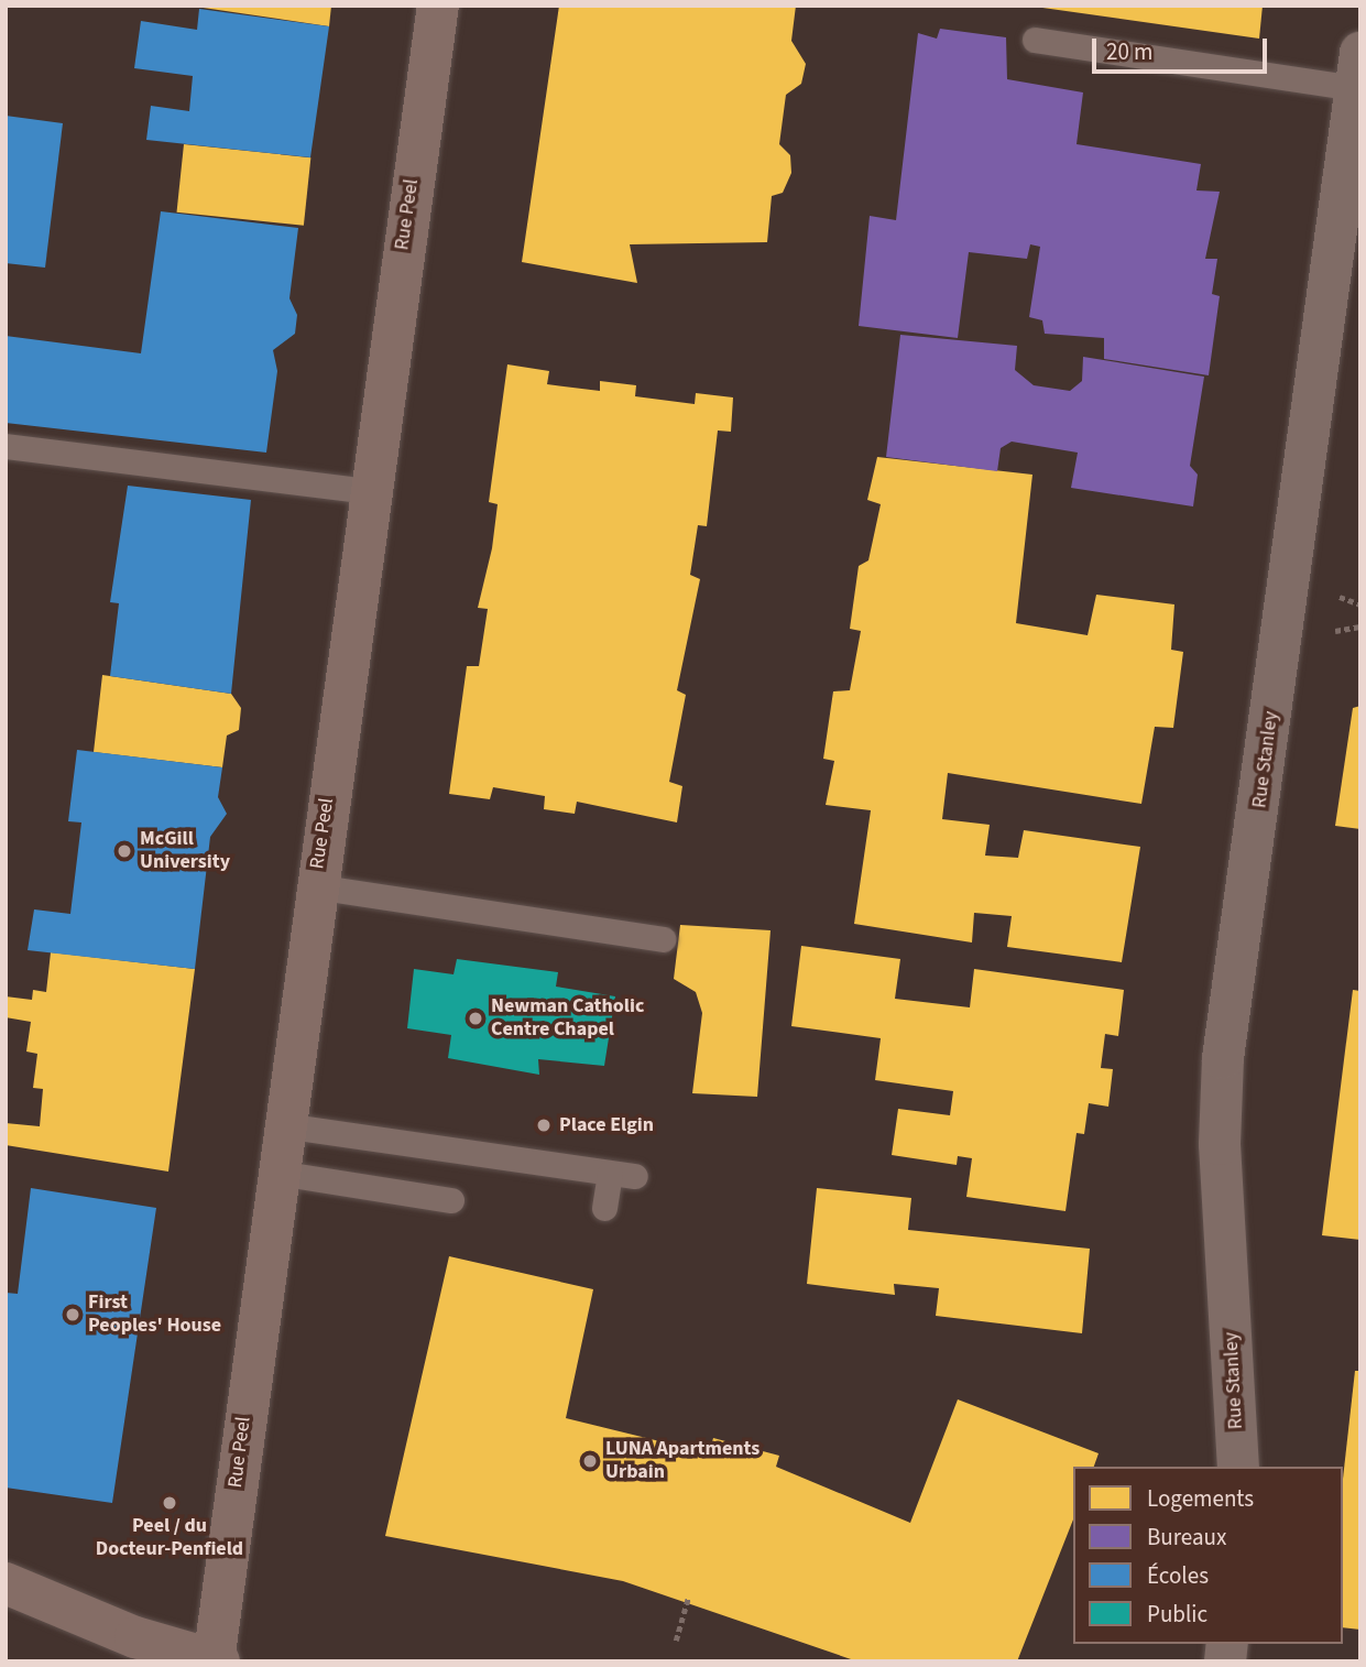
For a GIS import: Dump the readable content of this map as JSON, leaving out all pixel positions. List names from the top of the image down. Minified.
{"streets":{"street":["Rue Peel","Rue Stanley"]},"places":["McGill University","Newman Catholic Centre Chapel","Place Elgin","First Peoples' House","LUNA Apartments Urbain","Peel / du Docteur-Penfield"],"legend":["Logements","Bureaux","Écoles","Public"],"scale_bar":"20 m"}
